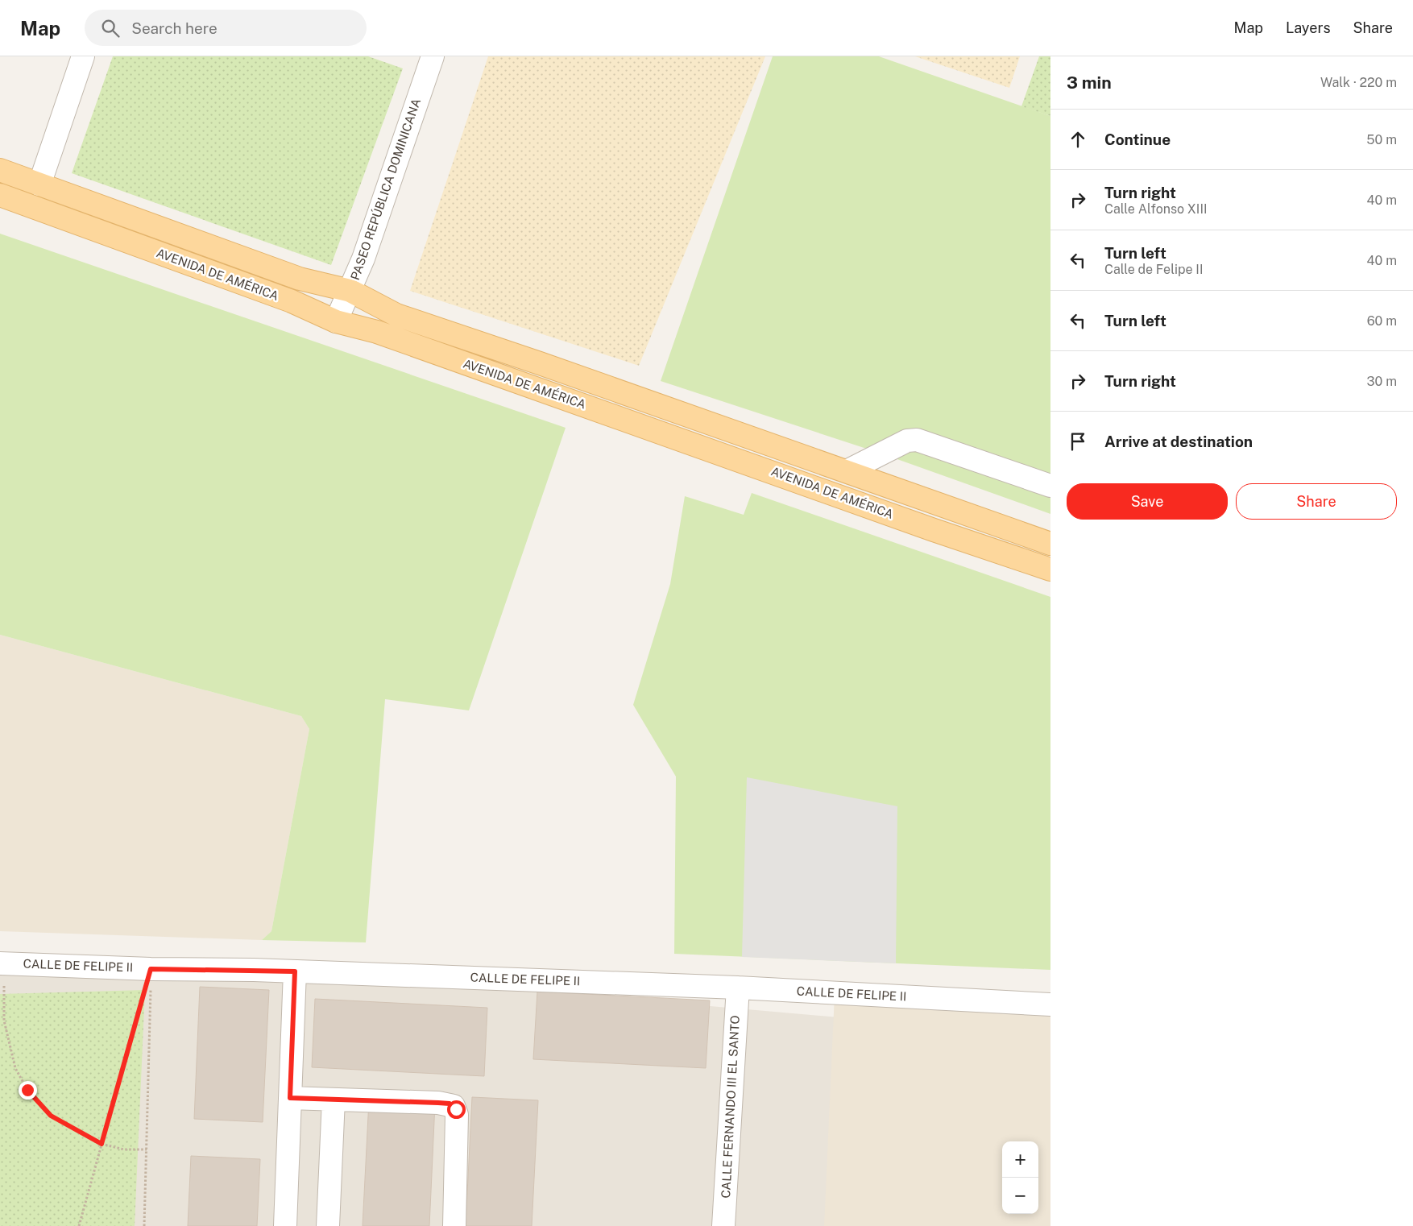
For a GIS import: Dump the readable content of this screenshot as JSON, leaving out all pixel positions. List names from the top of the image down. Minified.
{"streets":{"main road":["AVENIDA DE AMÉRICA"],"street":["PASEO REPÚBLICA DOMINICANA","CALLE DE FELIPE II","CALLE FERNANDO III EL SANTO"]},"crossings":[["PASEO REPÚBLICA DOMINICANA","AVENIDA DE AMÉRICA"],["CALLE DE FELIPE II","CALLE FERNANDO III EL SANTO"]],"page":{"header":"Map","search":"Search here","nav":["Map","Layers","Share"],"heading":["3 min","Walk · 220 m"],"list":[["Continue","50 m"],["Turn right","Calle Alfonso XIII","40 m"],["Turn left","Calle de Felipe II","40 m"],["Turn left","60 m"],["Turn right","30 m"],"Arrive at destination"],"buttons":["Save","Share"],"map_buttons":["+","−"]}}
